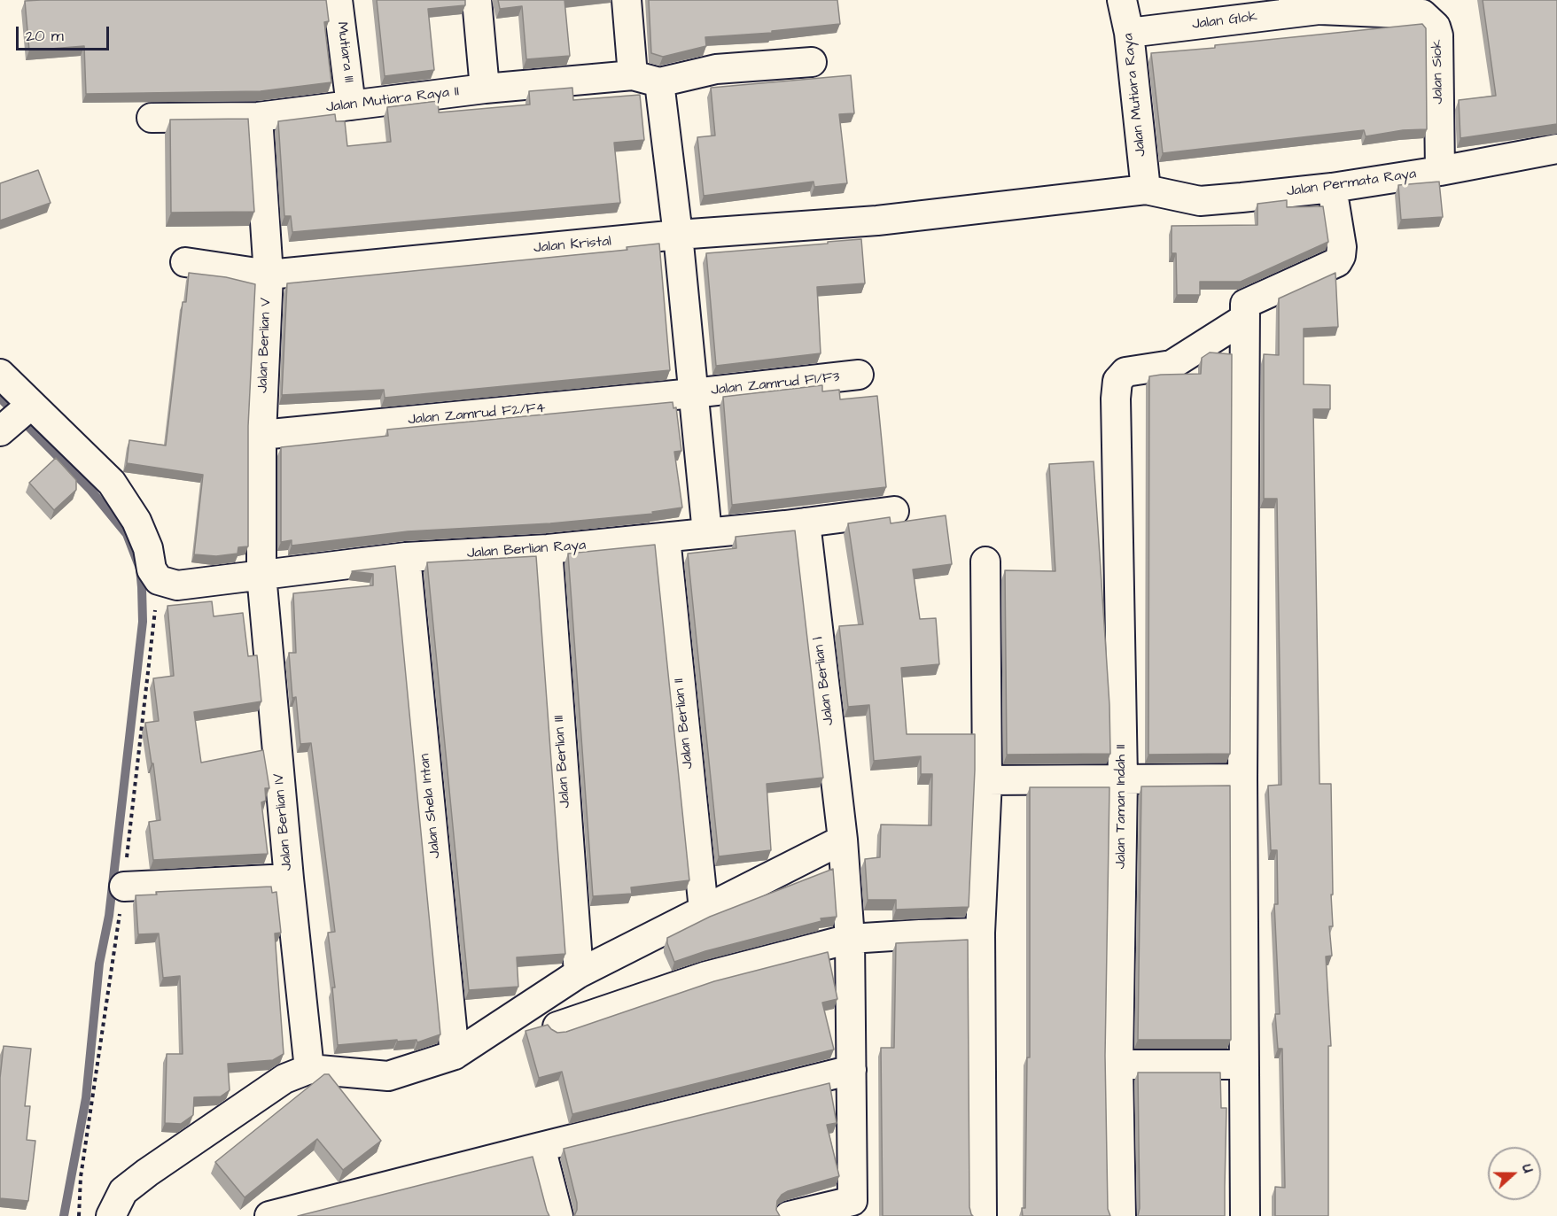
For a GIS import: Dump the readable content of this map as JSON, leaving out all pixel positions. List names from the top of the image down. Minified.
{"streets":{"street":["Jalan Glok","Mutiara III","Jalan Siok","Jalan Mutiara Raya","Jalan Mutiara Raya II","Jalan Permata Raya","Jalan Kristal","Jalan Berlian V","Jalan Zamrud F1/F3","Jalan Zamrud F2/F4","Jalan Berlian Raya","Jalan Berlian l","Jalan Berlian II","Jalan Berlian III","Jalan Shela Intan","Jalan Taman Indah II","Jalan Berlian IV"]},"crossings":[["Jalan Glok","Jalan Siok"],["Jalan Glok","Jalan Mutiara Raya"],["Mutiara III","Jalan Mutiara Raya II"],["Jalan Siok","Jalan Permata Raya"],["Jalan Mutiara Raya","Jalan Permata Raya"],["Jalan Mutiara Raya II","Jalan Berlian V"],["Jalan Permata Raya","Jalan Kristal"],["Jalan Kristal","Jalan Berlian V"],["Jalan Berlian V","Jalan Zamrud F2/F4"],["Jalan Berlian V","Jalan Berlian Raya"],["Jalan Berlian V","Jalan Berlian IV"],["Jalan Zamrud F1/F3","Jalan Zamrud F2/F4"],["Jalan Berlian Raya","Jalan Berlian l"],["Jalan Berlian Raya","Jalan Berlian II"],["Jalan Berlian Raya","Jalan Berlian III"],["Jalan Berlian Raya","Jalan Shela Intan"],["Jalan Berlian Raya","Jalan Berlian IV"]],"scale_bar":"20 m","north":"right"}
